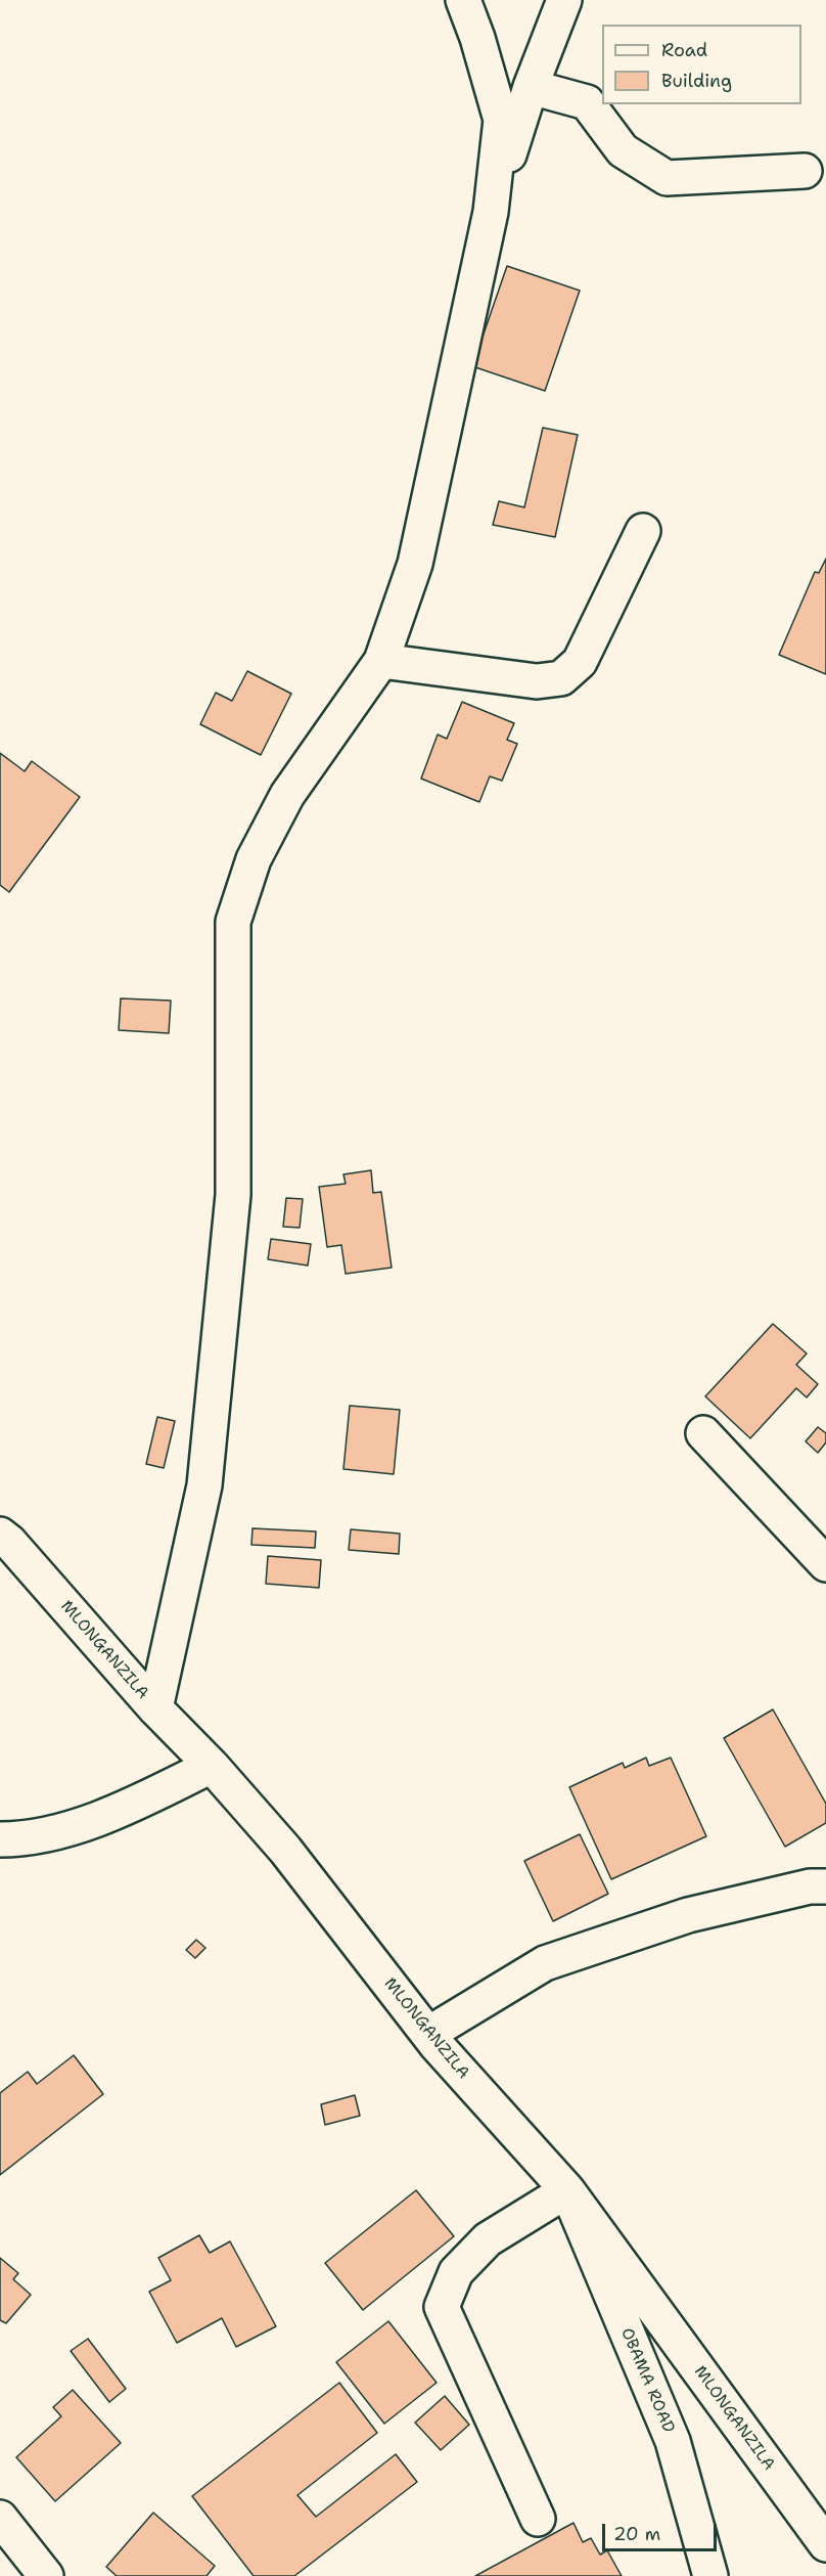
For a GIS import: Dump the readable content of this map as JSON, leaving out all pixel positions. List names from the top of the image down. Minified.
{"streets":{"street":["MLONGANZILA","OBAMA ROAD"]},"crossings":[["MLONGANZILA","OBAMA ROAD"]],"legend":["Road","Building"],"scale_bar":"20 m"}
